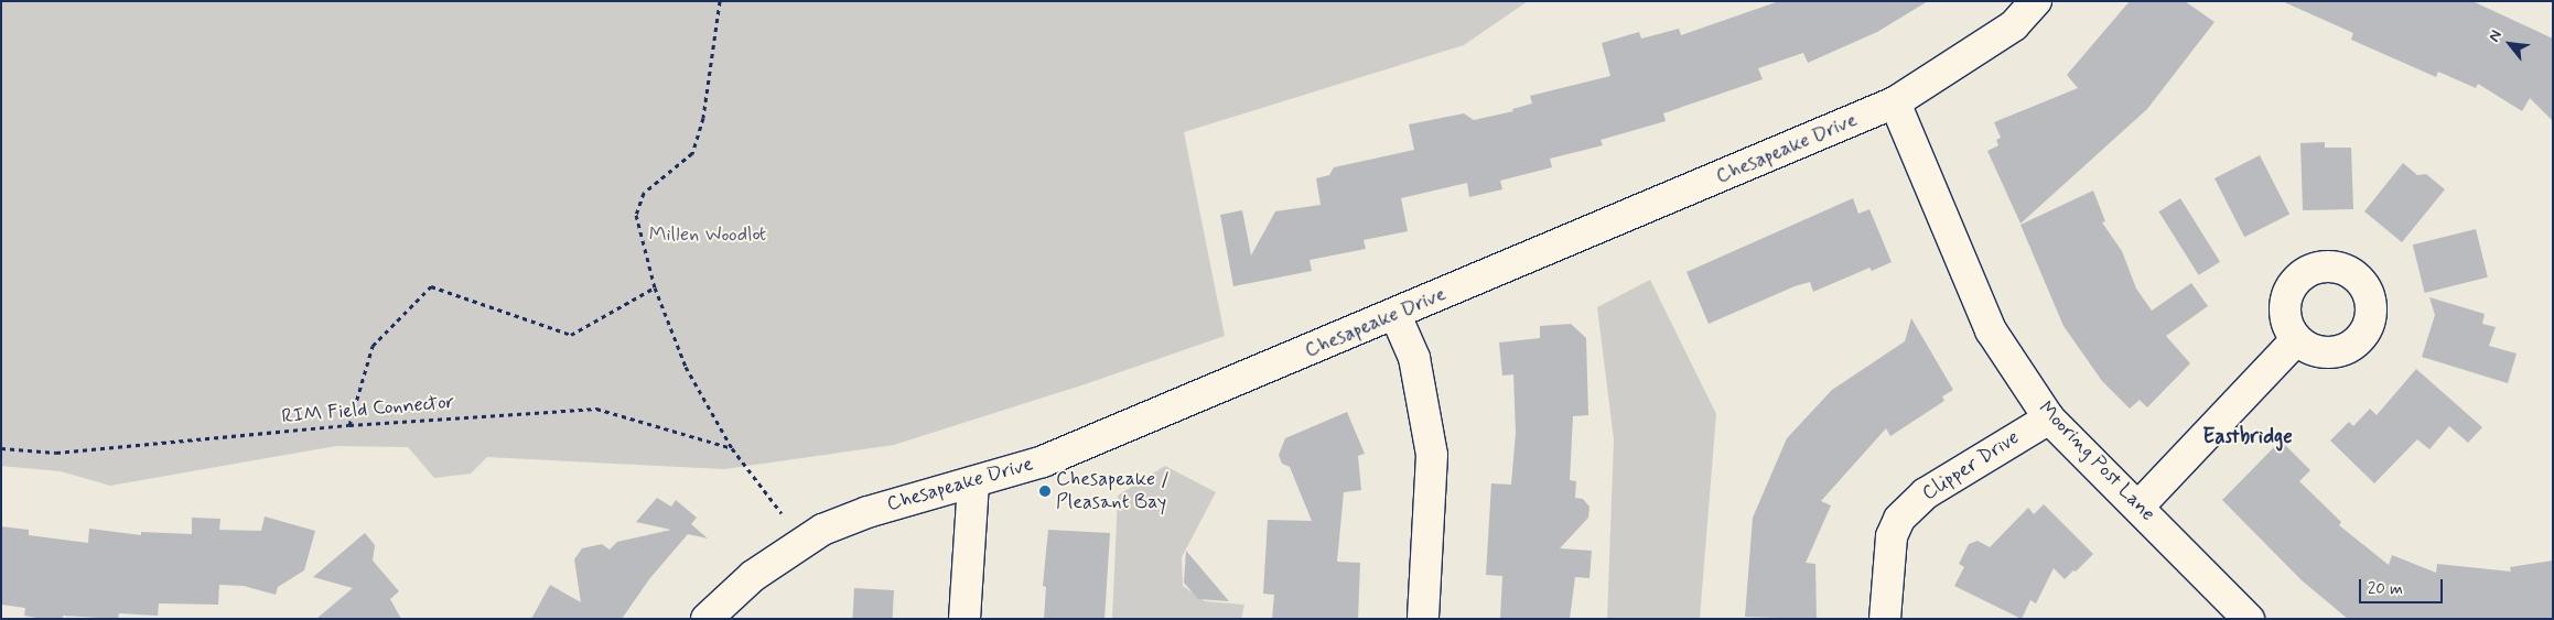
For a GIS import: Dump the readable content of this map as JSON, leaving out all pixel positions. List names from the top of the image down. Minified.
{"streets":{"street":["Chesapeake Drive","Mooring Post Lane","Clipper Drive"],"path":["RIM Field Connector"]},"crossings":[["Chesapeake Drive","Mooring Post Lane"],["Mooring Post Lane","Clipper Drive"]],"districts":["Eastbridge"],"parks":["Millen Woodlot"],"places":["Chesapeake / Pleasant Bay"],"scale_bar":"20 m","north":"top left"}
